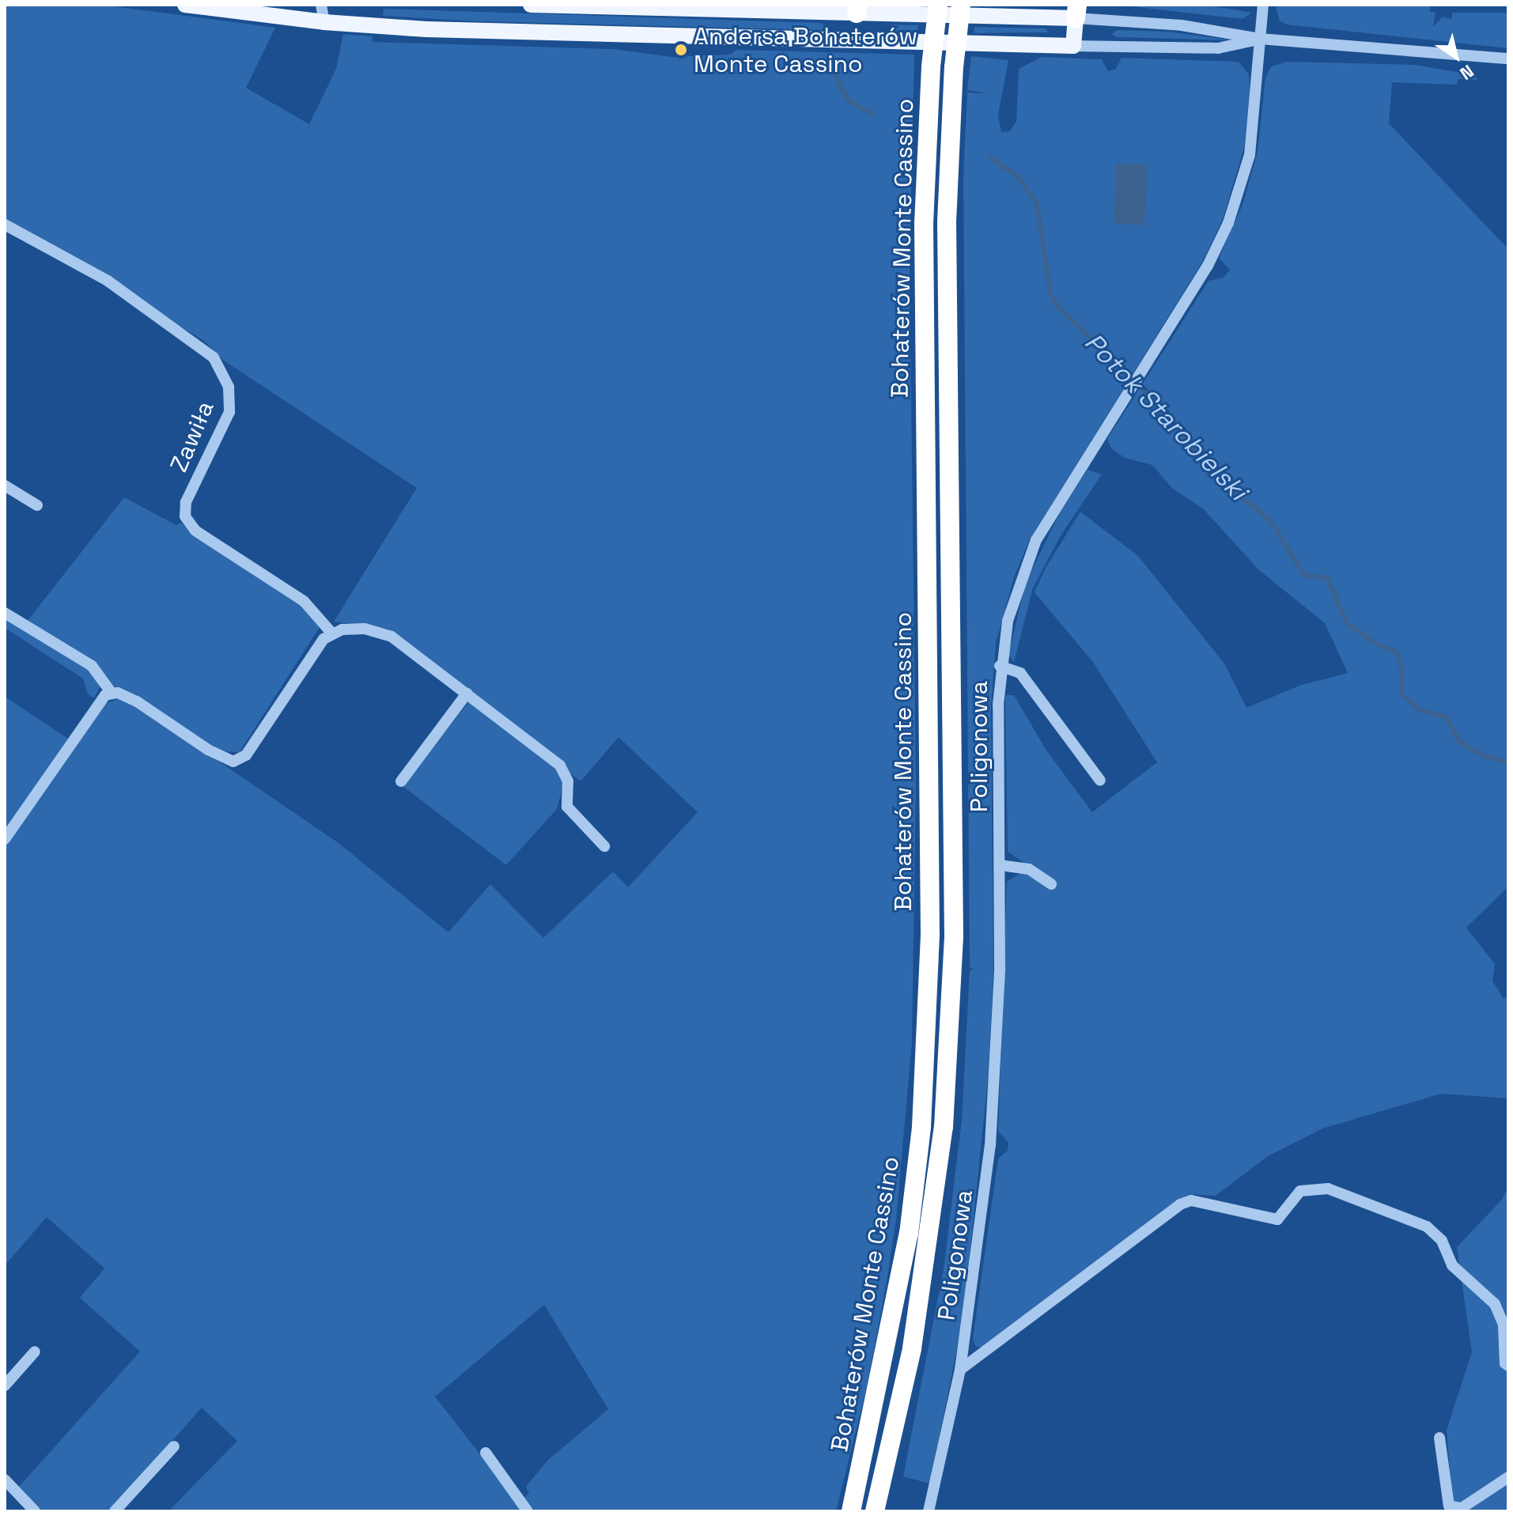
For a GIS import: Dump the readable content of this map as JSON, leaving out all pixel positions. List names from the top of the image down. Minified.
{"streets":{"highway":["Bohaterów Monte Cassino"],"street":["Zawiła","Poligonowa"]},"water":["Potok Starobielski"],"places":["Andersa Bohaterów Monte Cassino"],"north":"bottom right"}
